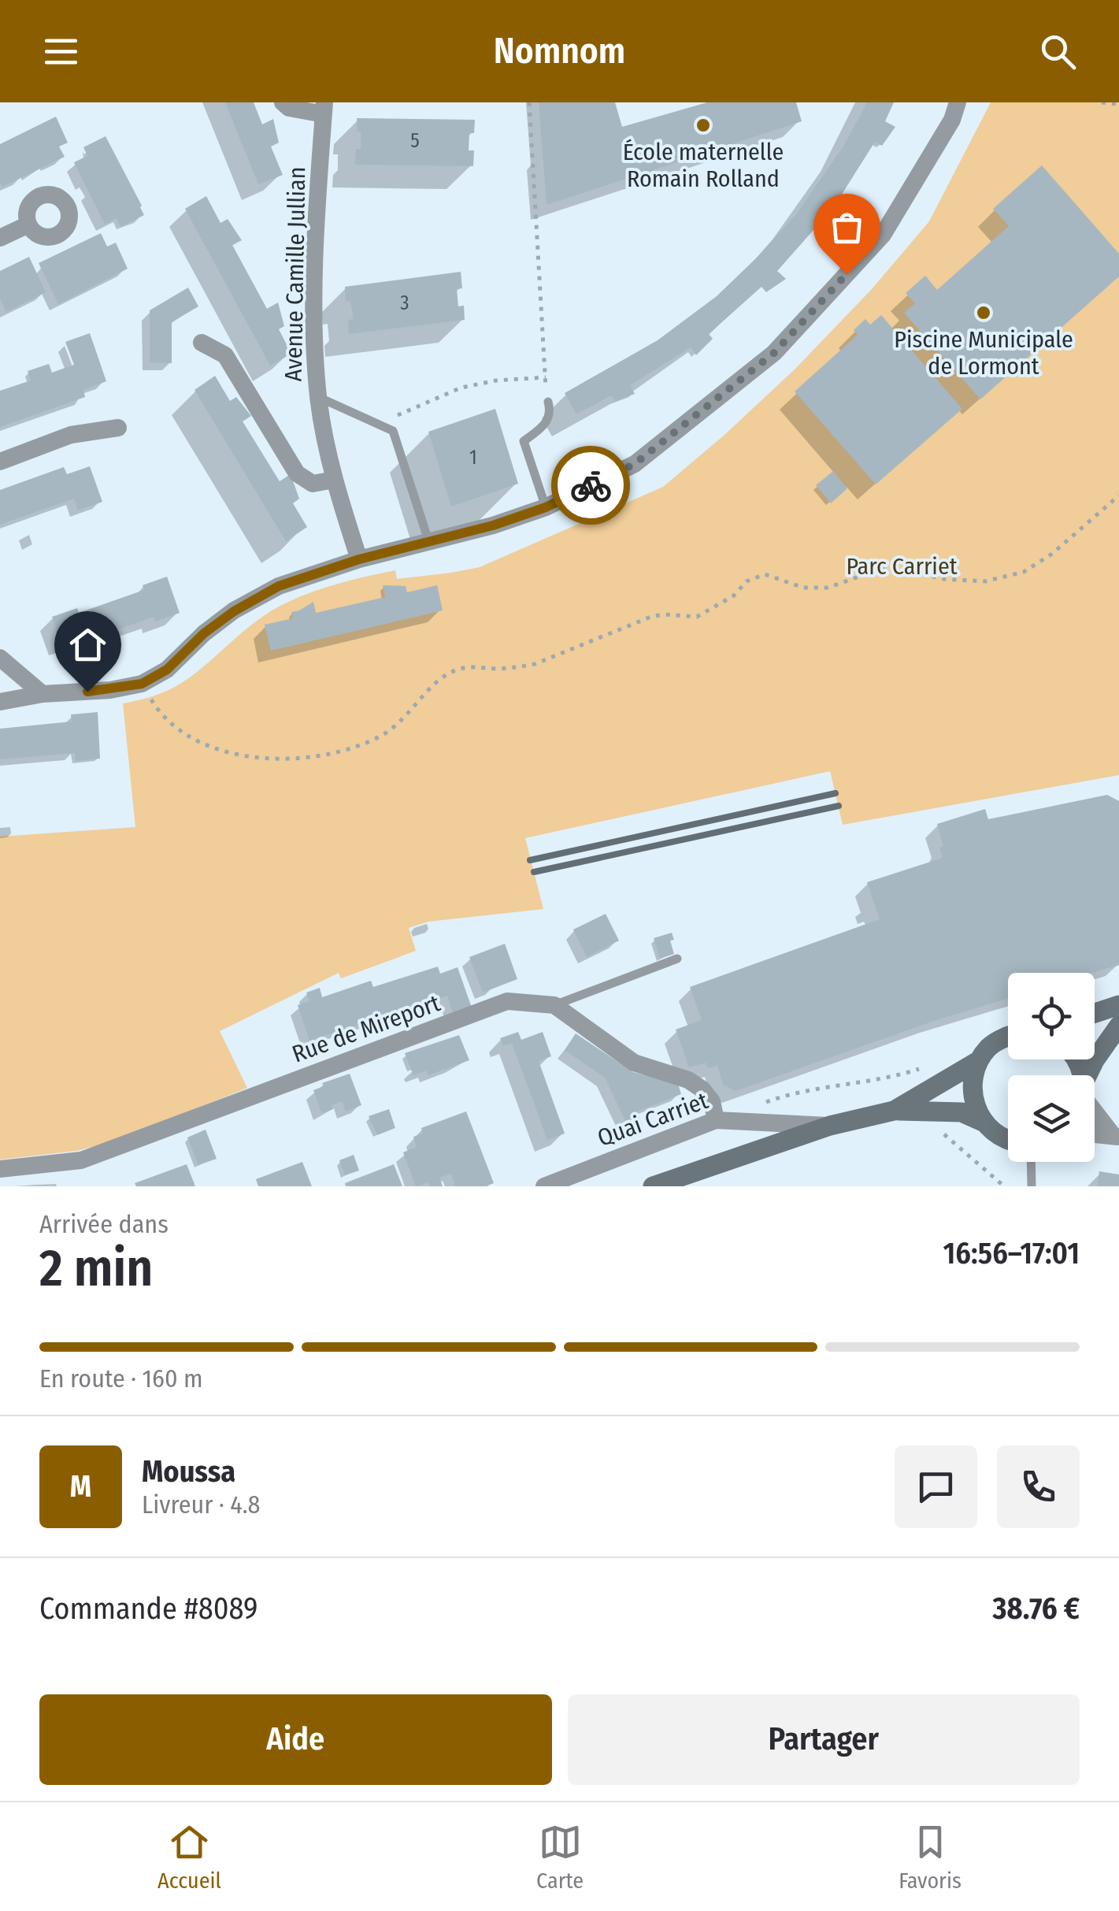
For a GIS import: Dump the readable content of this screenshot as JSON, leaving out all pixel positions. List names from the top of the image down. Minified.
{"streets":{"main road":["Quai Carriet"],"street":["Avenue Camille Jullian","Rue de Mireport"]},"parks":["Parc Carriet"],"places":["École maternelle Romain Rolland","Piscine Municipale de Lormont"],"house_numbers":["5","3","1"],"page":{"header":"Nomnom","heading":["2 min","Arrivée dans","16:56–17:01"],"panel":["Moussa","Livreur · 4.8","Commande #8089","38.76 €"],"bar":"En route · 160 m","round":"M","buttons":["Aide","Partager"],"tabs":["Accueil","Carte","Favoris"]}}
